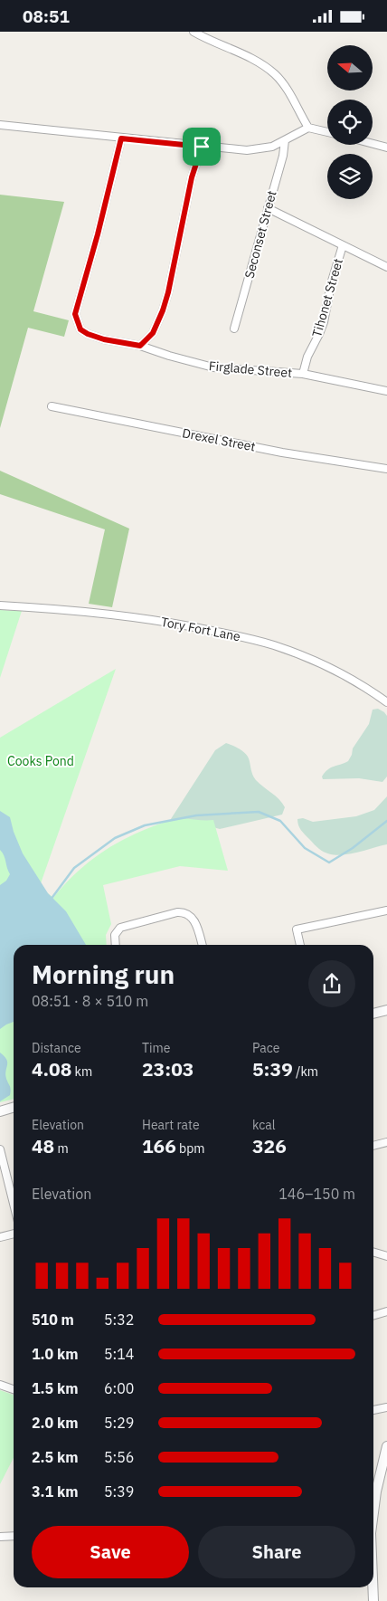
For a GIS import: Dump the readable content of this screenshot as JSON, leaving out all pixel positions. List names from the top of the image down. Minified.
{"streets":{"street":["Seconset Street","Tihonet Street","Firglade Street","Drexel Street","Tory Fort Lane"]},"crossings":[["Tihonet Street","Firglade Street"]],"parks":["Cooks Pond"],"north":"left","page":{"status":"08:51","heading":["Morning run","08:51 · 8 × 510 m"],"stats":[["Distance","4.08 km"],["Time","23:03"],["Pace","5:39 /km"],["Elevation","48 m"],["Heart rate","166 bpm"],["kcal","326"]],"chart":["Elevation","146–150 m"],"list":[{"name":"510 m","note":"5:32"},{"name":"1.0 km","note":"5:14"},{"name":"1.5 km","note":"6:00"},{"name":"2.0 km","note":"5:29"},{"name":"2.5 km","note":"5:56"},{"name":"3.1 km","note":"5:39"}],"buttons":["Save","Share"]}}
